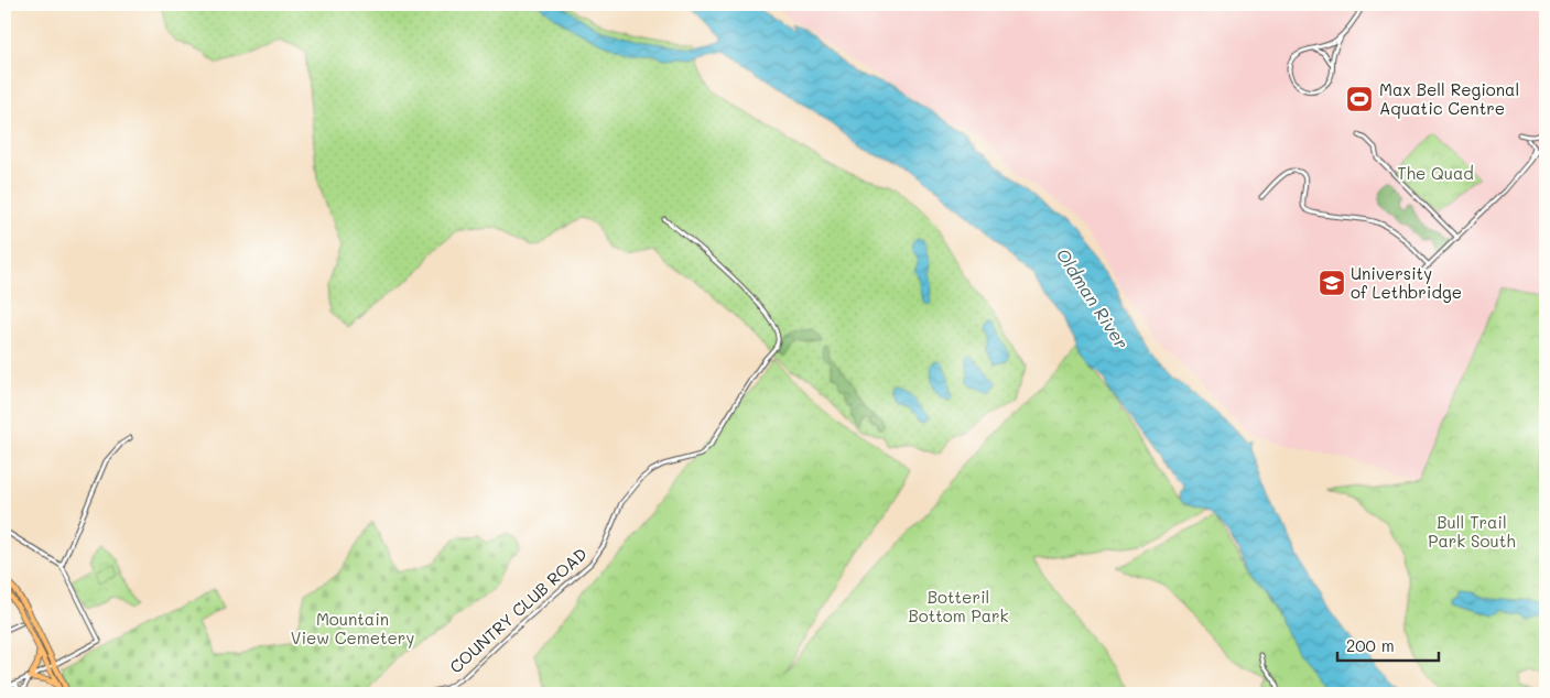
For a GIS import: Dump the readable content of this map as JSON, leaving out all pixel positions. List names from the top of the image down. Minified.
{"streets":{"street":["COUNTRY CLUB ROAD"]},"water":["Oldman River"],"parks":["The Quad","Bull Trail Park South","Botteril Bottom Park","Mountain View Cemetery"],"places":{"sports":["Max Bell Regional Aquatic Centre"],"school or university":["University of Lethbridge"]},"scale_bar":"200 m"}
